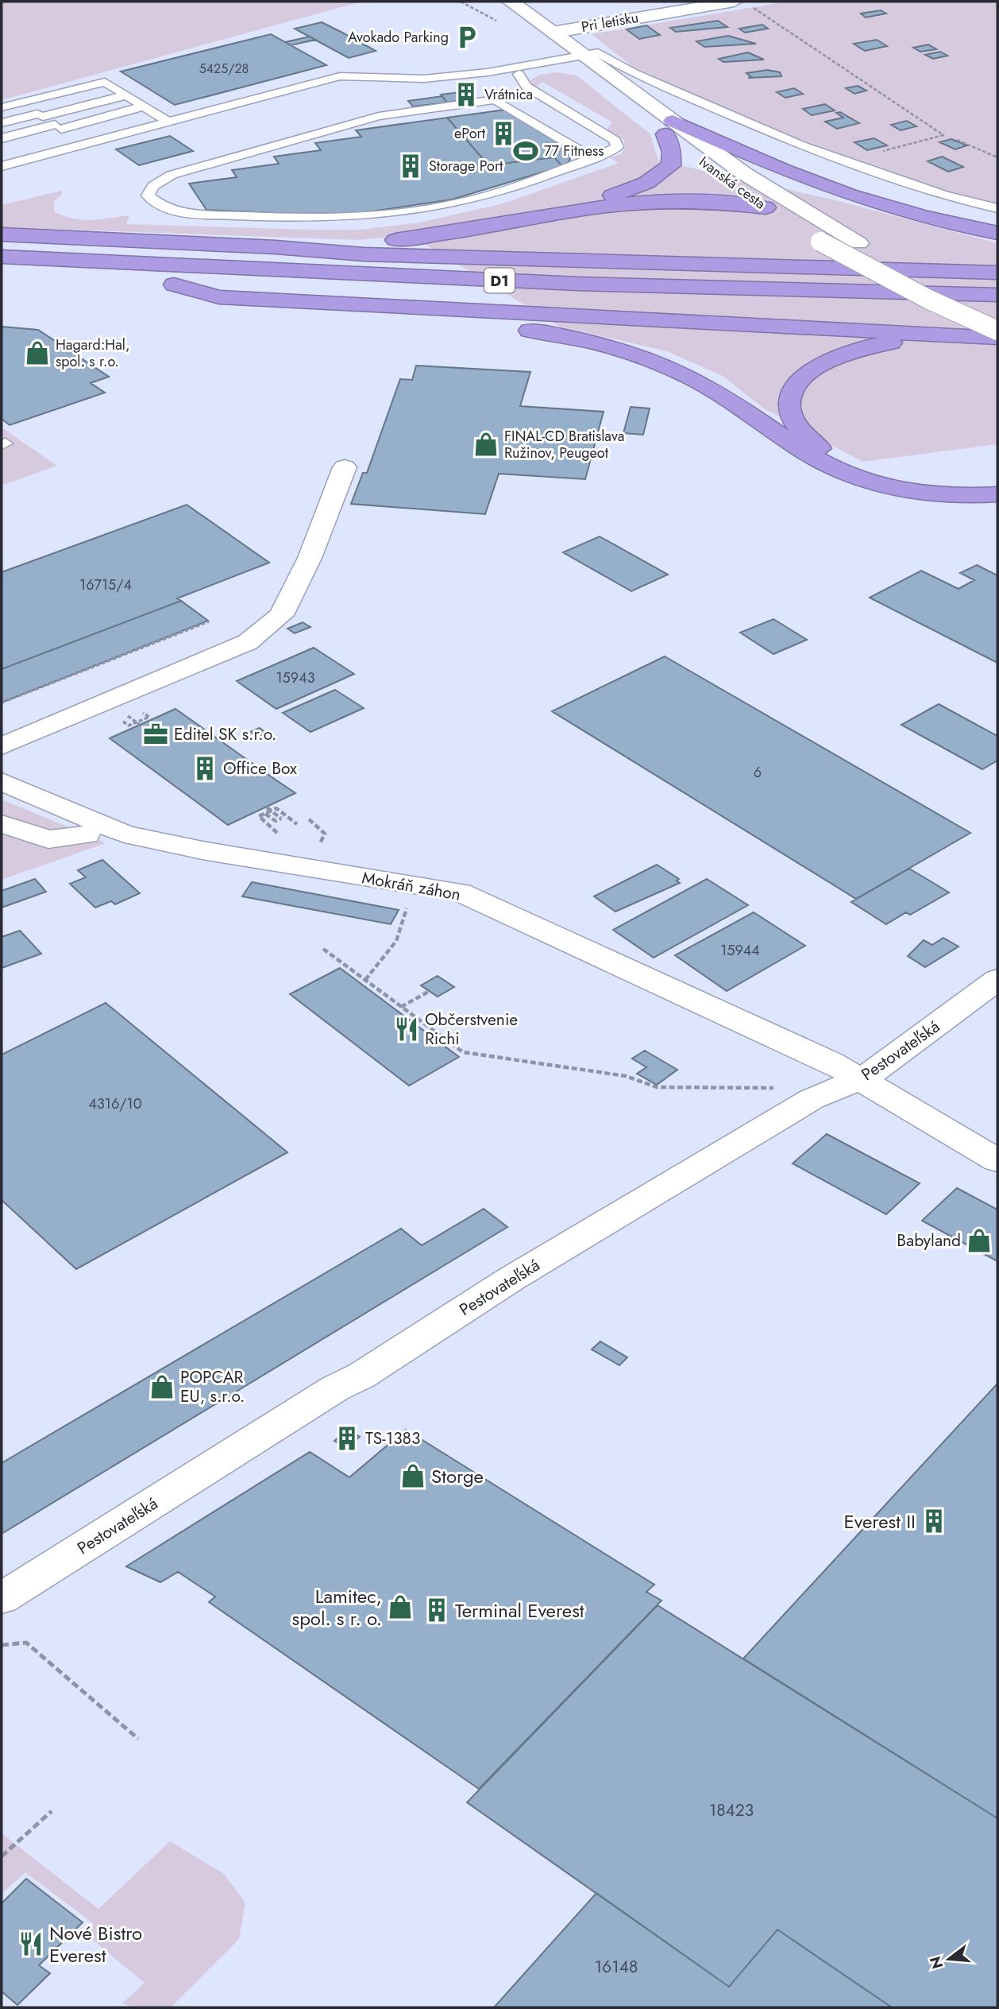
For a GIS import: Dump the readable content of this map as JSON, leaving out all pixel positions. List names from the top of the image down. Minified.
{"streets":{"highway":["D1"],"street":["Pri letisku","Ivanská cesta","Mokráň záhon","Pestovateľská"]},"crossings":[["Pri letisku","Ivanská cesta"],["Ivanská cesta","D1"],["Mokráň záhon","Pestovateľská"]],"places":{"parking":["Avokado Parking"],"building":["Vrátnica","ePort","Storage Port","Office Box","TS-1383","Everest II","Terminal Everest"],"sports":["77 Fitness"],"shop":["Hagard:Hal, spol. s r.o.","FINAL-CD Bratislava Ružinov, Peugeot","Babyland","POPCAR EU, s.r.o.","Storge","Lamitec, spol. s r. o."],"office":["Editel SK s.r.o."],"restaurant":["Občerstvenie Richi","Nové Bistro Everest"]},"house_numbers":["5425/28","16715/4","15943","6","15944","4316/10","18423","16148"],"north":"left"}
